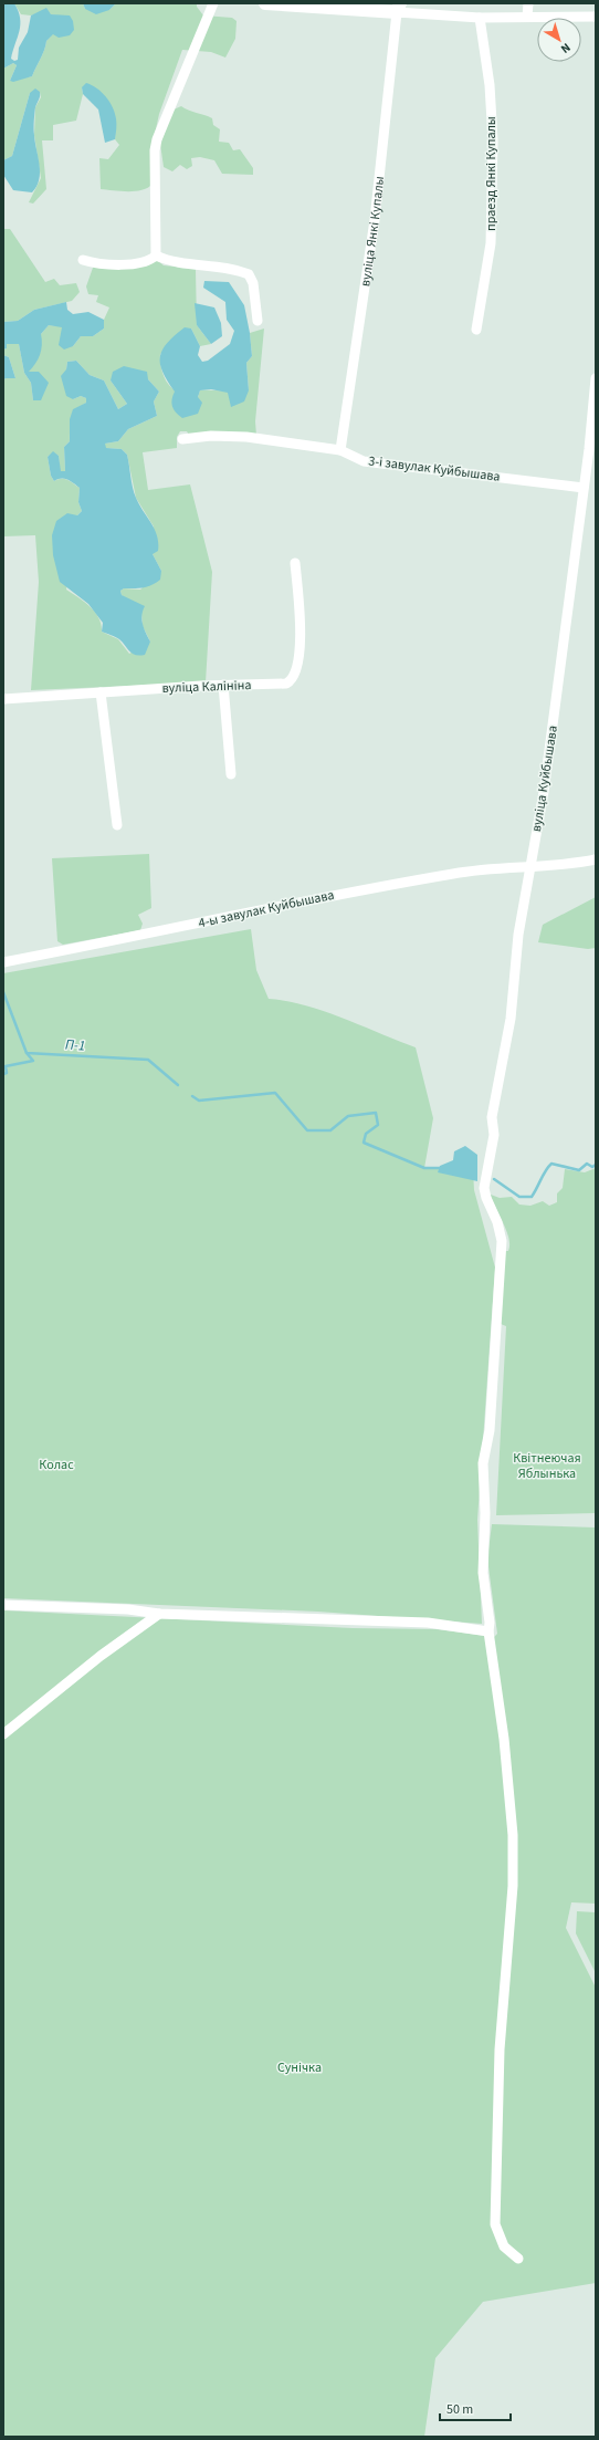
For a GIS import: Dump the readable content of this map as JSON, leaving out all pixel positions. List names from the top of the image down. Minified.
{"streets":{"street":["праезд Янкі Купалы","вуліца Янкі Купалы","3-і завулак Куйбышава","вуліца Калініна","вуліца Куйбышава","4-ы завулак Куйбышава"]},"crossings":[["вуліца Янкі Купалы","3-і завулак Куйбышава"],["3-і завулак Куйбышава","вуліца Куйбышава"],["вуліца Куйбышава","4-ы завулак Куйбышава"]],"water":["П-1"],"parks":["Квітнеючая Яблынька","Колас","Сунічка"],"scale_bar":"50 m","north":"bottom right"}
